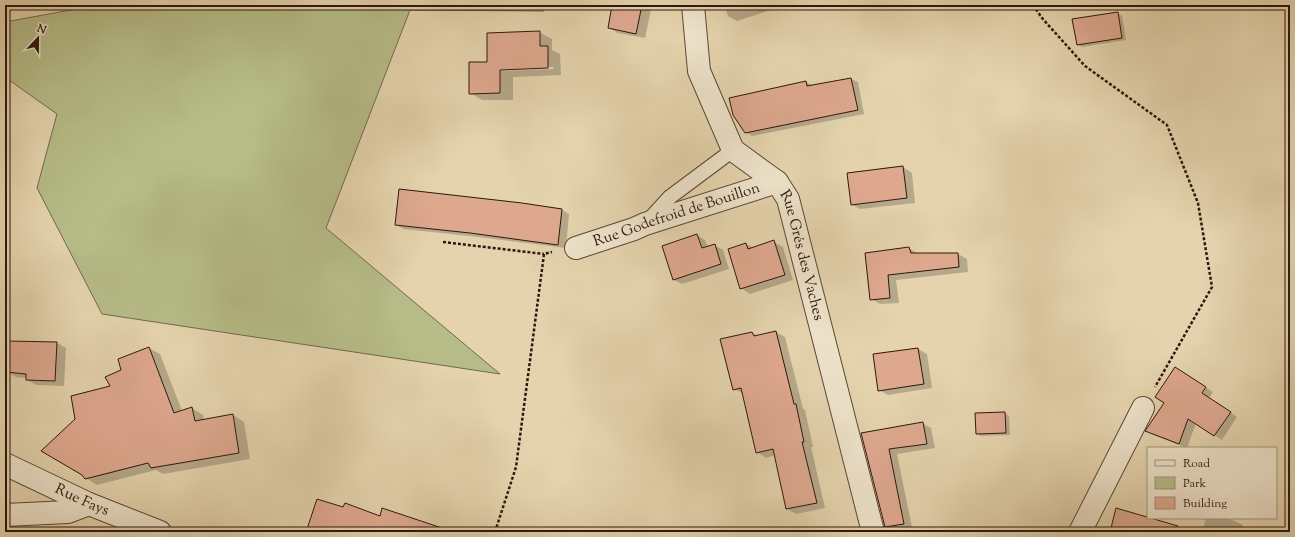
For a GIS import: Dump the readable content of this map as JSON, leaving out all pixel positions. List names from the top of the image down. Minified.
{"streets":{"street":["Rue Godefroid de Bouillon","Rue Grés des Vaches","Rue Fays"]},"crossings":[["Rue Godefroid de Bouillon","Rue Grés des Vaches"]],"legend":["Road","Park","Building"],"north":"top"}
